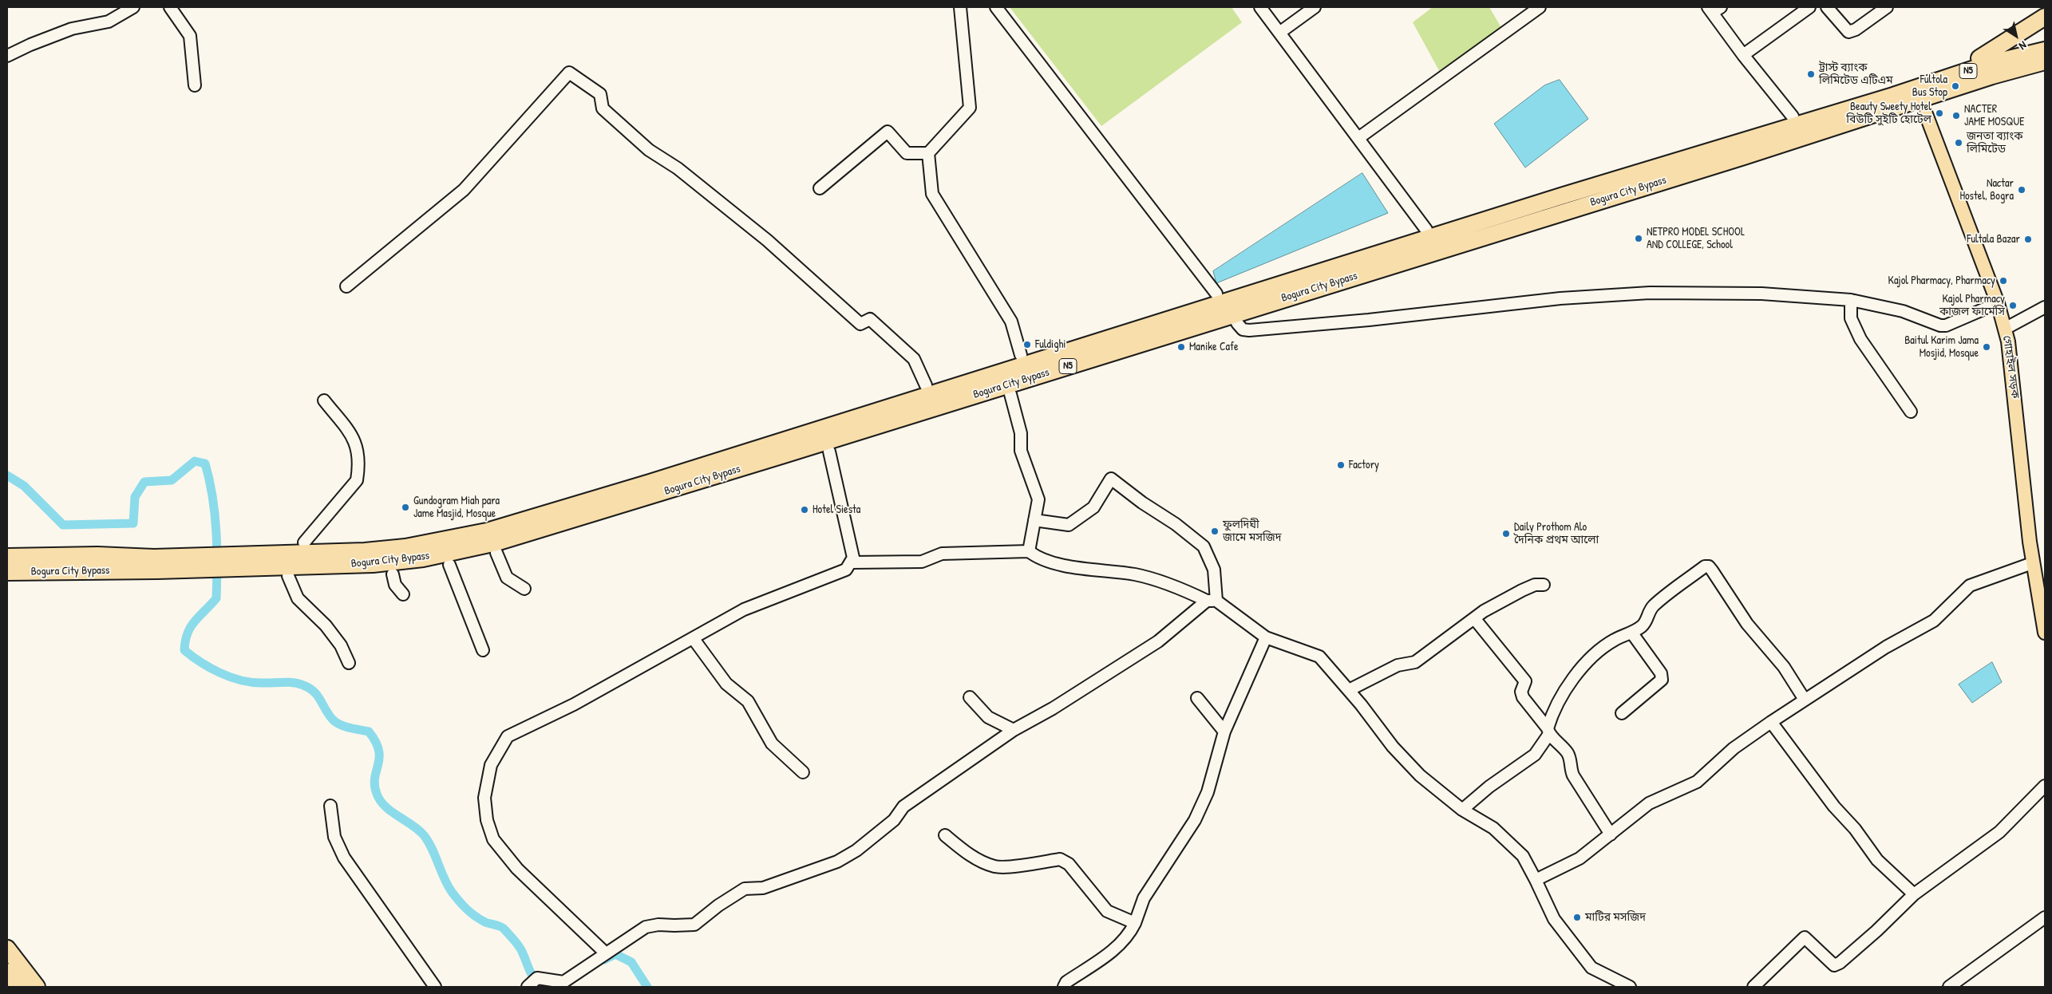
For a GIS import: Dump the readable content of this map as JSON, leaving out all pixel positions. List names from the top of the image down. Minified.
{"streets":{"highway":["N5","Bogura City Bypass"],"main road":["গোহাইল সড়ক"]},"crossings":[["N5","Bogura City Bypass"]],"places":["ট্রাস্ট ব্যাংক লিমিটেড এটিএম","Fultola Bus Stop","Beauty Sweety Hotel বিউটি সুইটি হোটেল","NACTER JAME MOSQUE","জনতা ব্যাংক লিমিটেড","Nactar Hostel, Bogra","NETPRO MODEL SCHOOL AND COLLEGE, School","Fultala Bazar","Kajol Pharmacy, Pharmacy","Kajol Pharmacy কাজল ফার্মেসি","Fuldighi","Manike Cafe","Baitul Karim Jama Mosjid, Mosque","Factory","Gundogram Miah para Jame Masjid, Mosque","Hotel Siesta","ফুলদিঘী জামে মসজিদ","Daily Prothom Alo দৈনিক প্রথম আলো","মাটির মসজিদ"],"north":"bottom right"}
